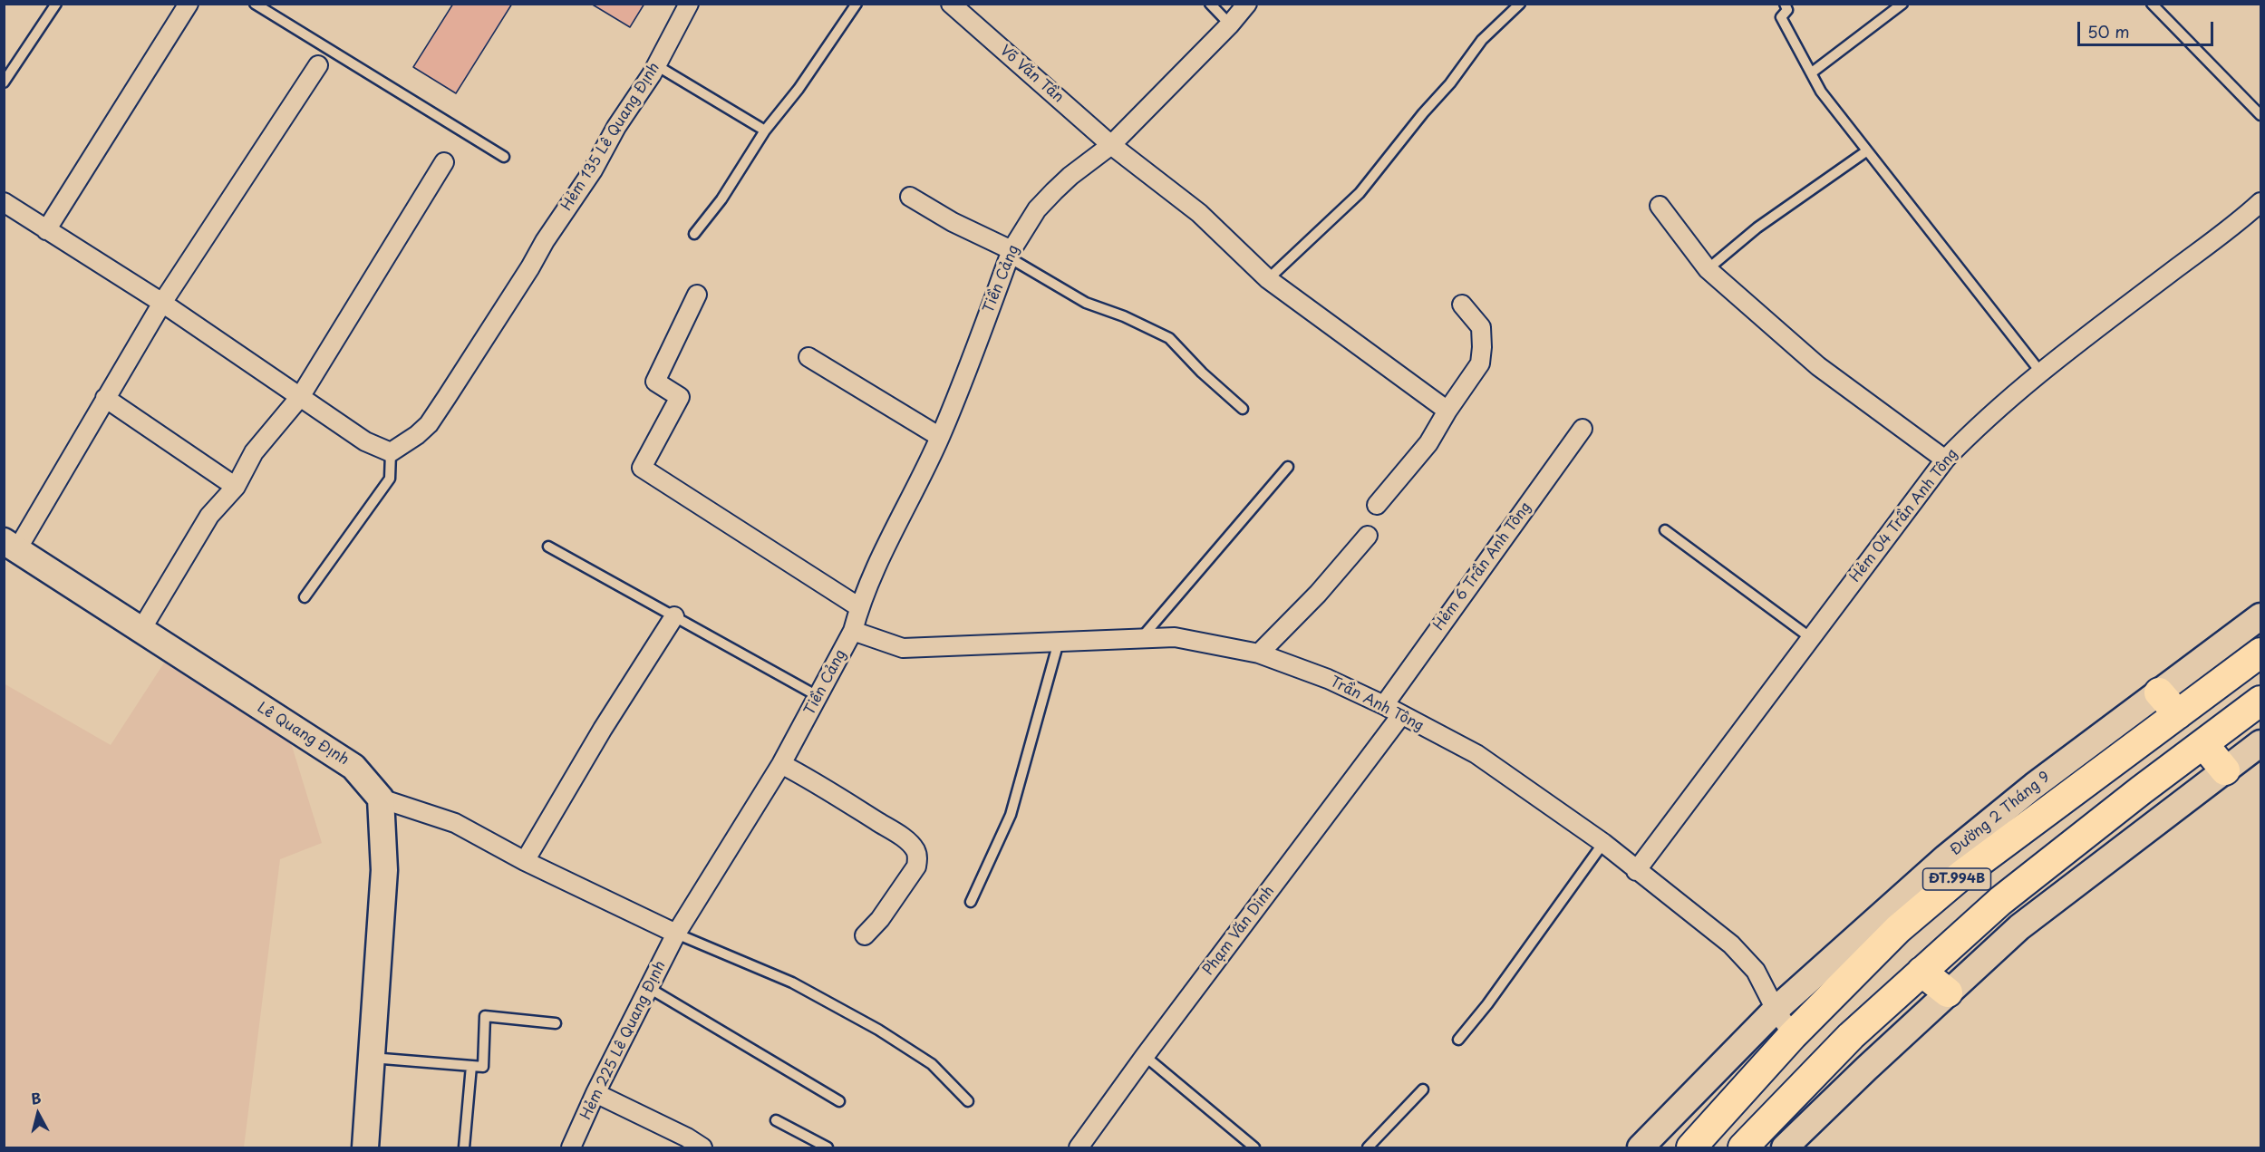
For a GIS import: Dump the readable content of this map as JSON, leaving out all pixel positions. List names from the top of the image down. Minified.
{"streets":{"main road":["Lê Quang Định","Đường 2 Tháng 9","ĐT.994B"],"street":["Võ Văn Tần","Hẻm 135 Lê Quang Định","Tiền Cảng","Hẻm 04 Trần Anh Tông","Hẻm 6 Trần Anh Tông","Trần Anh Tông","Phạm Văn Dinh","Hẻm 225 Lê Quang Định"]},"crossings":[["Võ Văn Tần","Tiền Cảng"],["Tiền Cảng","Trần Anh Tông"],["Tiền Cảng","Hẻm 225 Lê Quang Định"],["Hẻm 04 Trần Anh Tông","Trần Anh Tông"],["Hẻm 6 Trần Anh Tông","Trần Anh Tông"],["Trần Anh Tông","Đường 2 Tháng 9"],["Trần Anh Tông","Phạm Văn Dinh"]],"scale_bar":"50 m","north":"top"}
